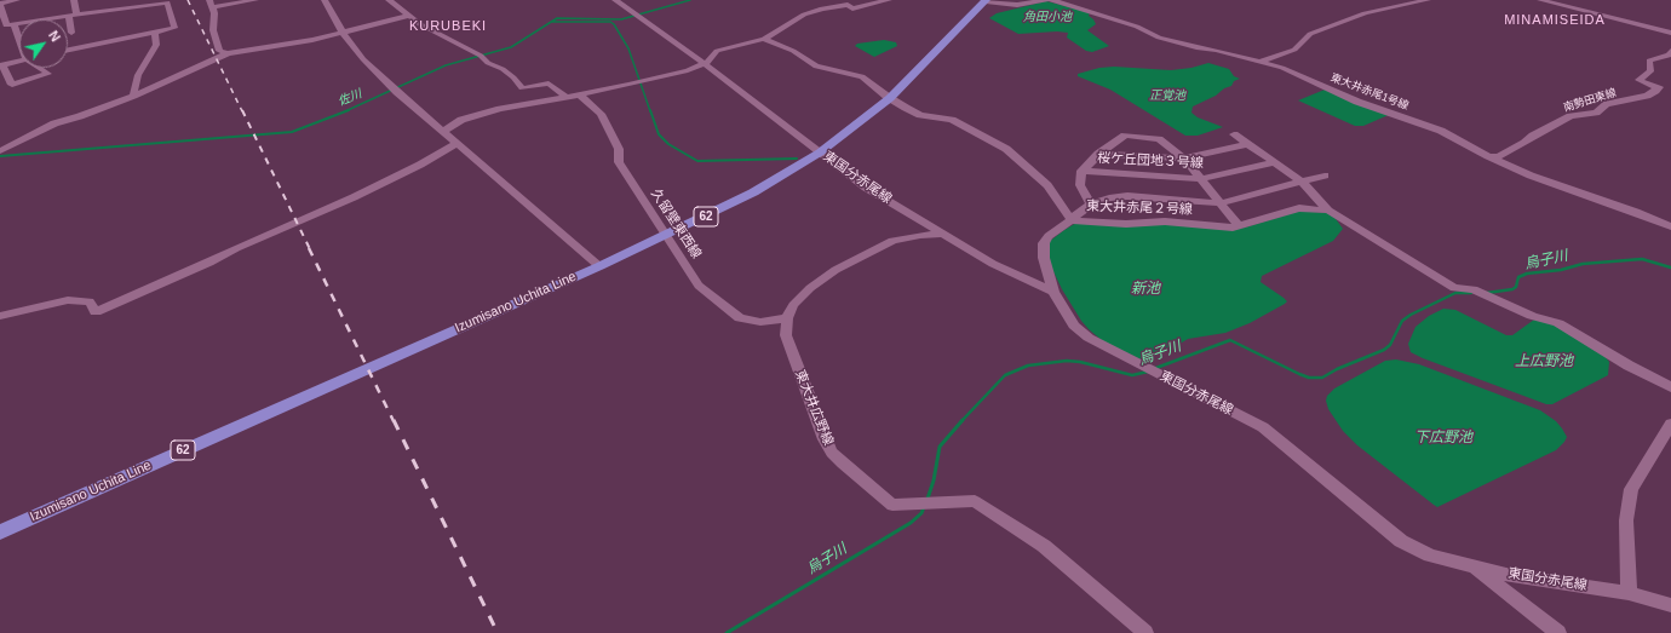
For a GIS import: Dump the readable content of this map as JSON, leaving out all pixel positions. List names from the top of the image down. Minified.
{"streets":{"main road":["62","Izumisano Uchita Line"],"street":["東大井赤尾1号線","南勢田東線","桜ケ丘団地３号線","東国分赤尾線","東大井赤尾２号線","久留壁東西線","東大井広野線"]},"crossings":[["東大井赤尾1号線","南勢田東線"],["東国分赤尾線","Izumisano Uchita Line"],["東大井赤尾２号線","Izumisano Uchita Line"],["久留壁東西線","Izumisano Uchita Line"],["久留壁東西線","東大井広野線"]],"districts":["MINAMISEIDA","KURUBEKI"],"water":["角田小池","正覚池","佐川","烏子川","新池","上広野池","下広野池"],"north":"top right"}
